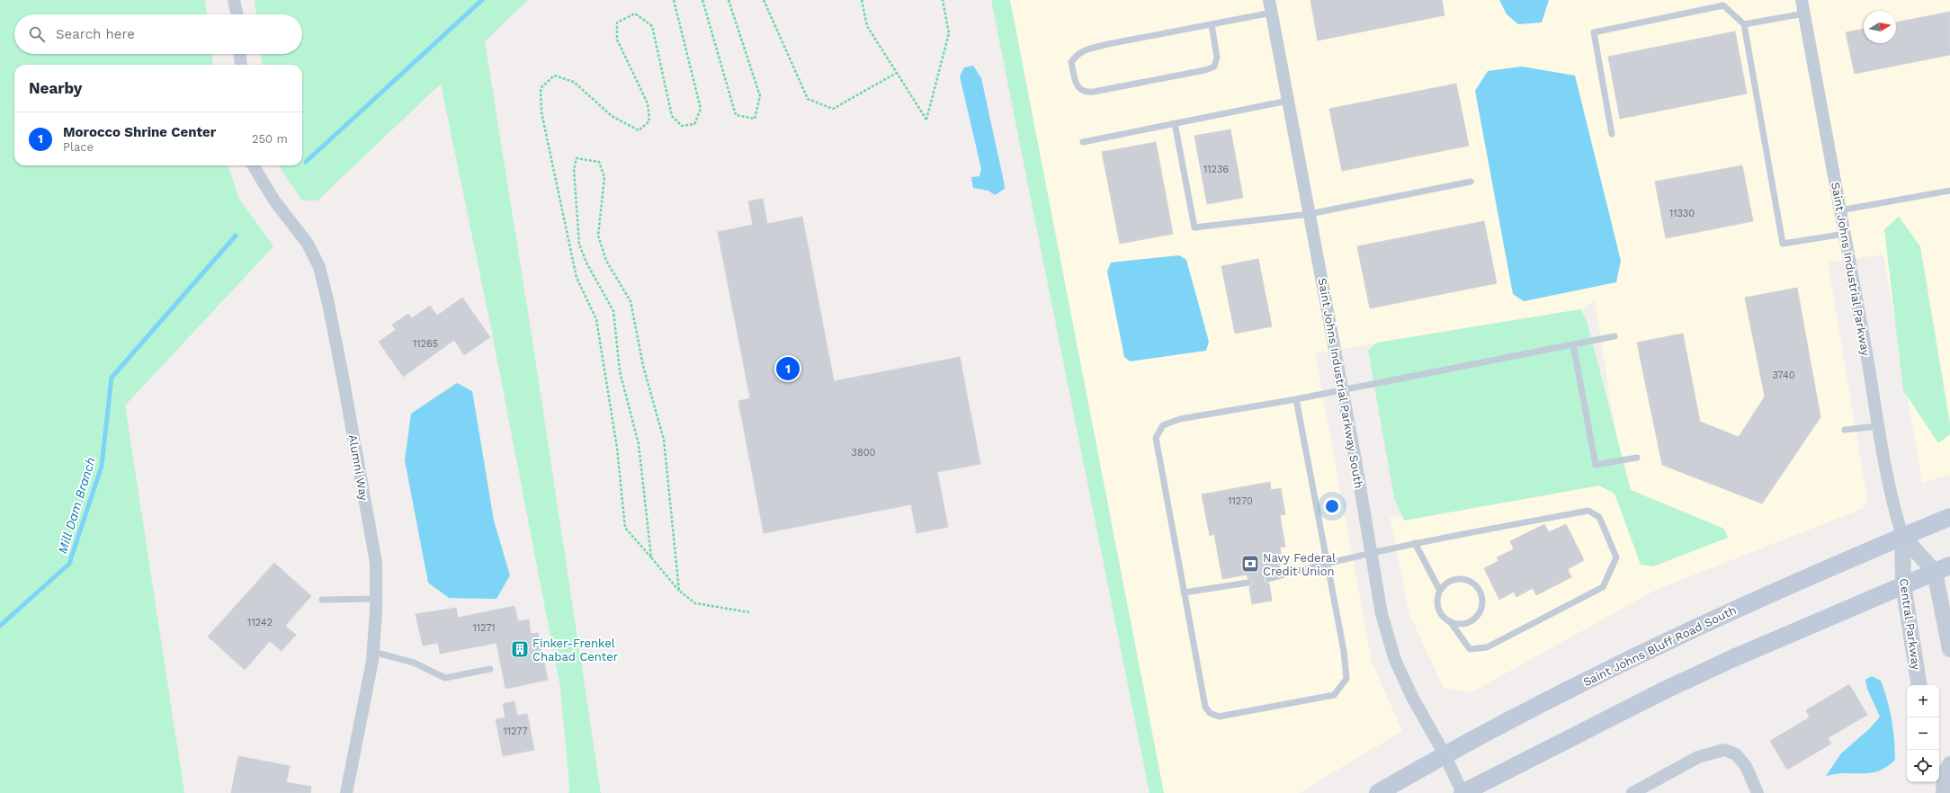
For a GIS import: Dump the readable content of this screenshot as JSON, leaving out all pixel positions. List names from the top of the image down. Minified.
{"streets":{"main road":["Saint Johns Bluff Road South"],"street":["Saint Johns Industrial Parkway","Saint Johns Industrial Parkway South","Alumni Way","Central Parkway"]},"crossings":[["Saint Johns Industrial Parkway","Central Parkway"],["Saint Johns Industrial Parkway","Saint Johns Bluff Road South"],["Saint Johns Industrial Parkway South","Saint Johns Bluff Road South"],["Central Parkway","Saint Johns Bluff Road South"]],"water":["Mill Dam Branch"],"places":{"bank":["Navy Federal Credit Union"],"building":["Finker-Frenkel Chabad Center"]},"house_numbers":["11236","11330","11265","3740","3800","11270","11242","11271","11277"],"north":"right","page":{"search":"Search here","heading":"Nearby","list":[{"mark":"1","name":"Morocco Shrine Center","note":"Place","value":"250 m"}],"pins":"1","map_buttons":["+","−"]}}
